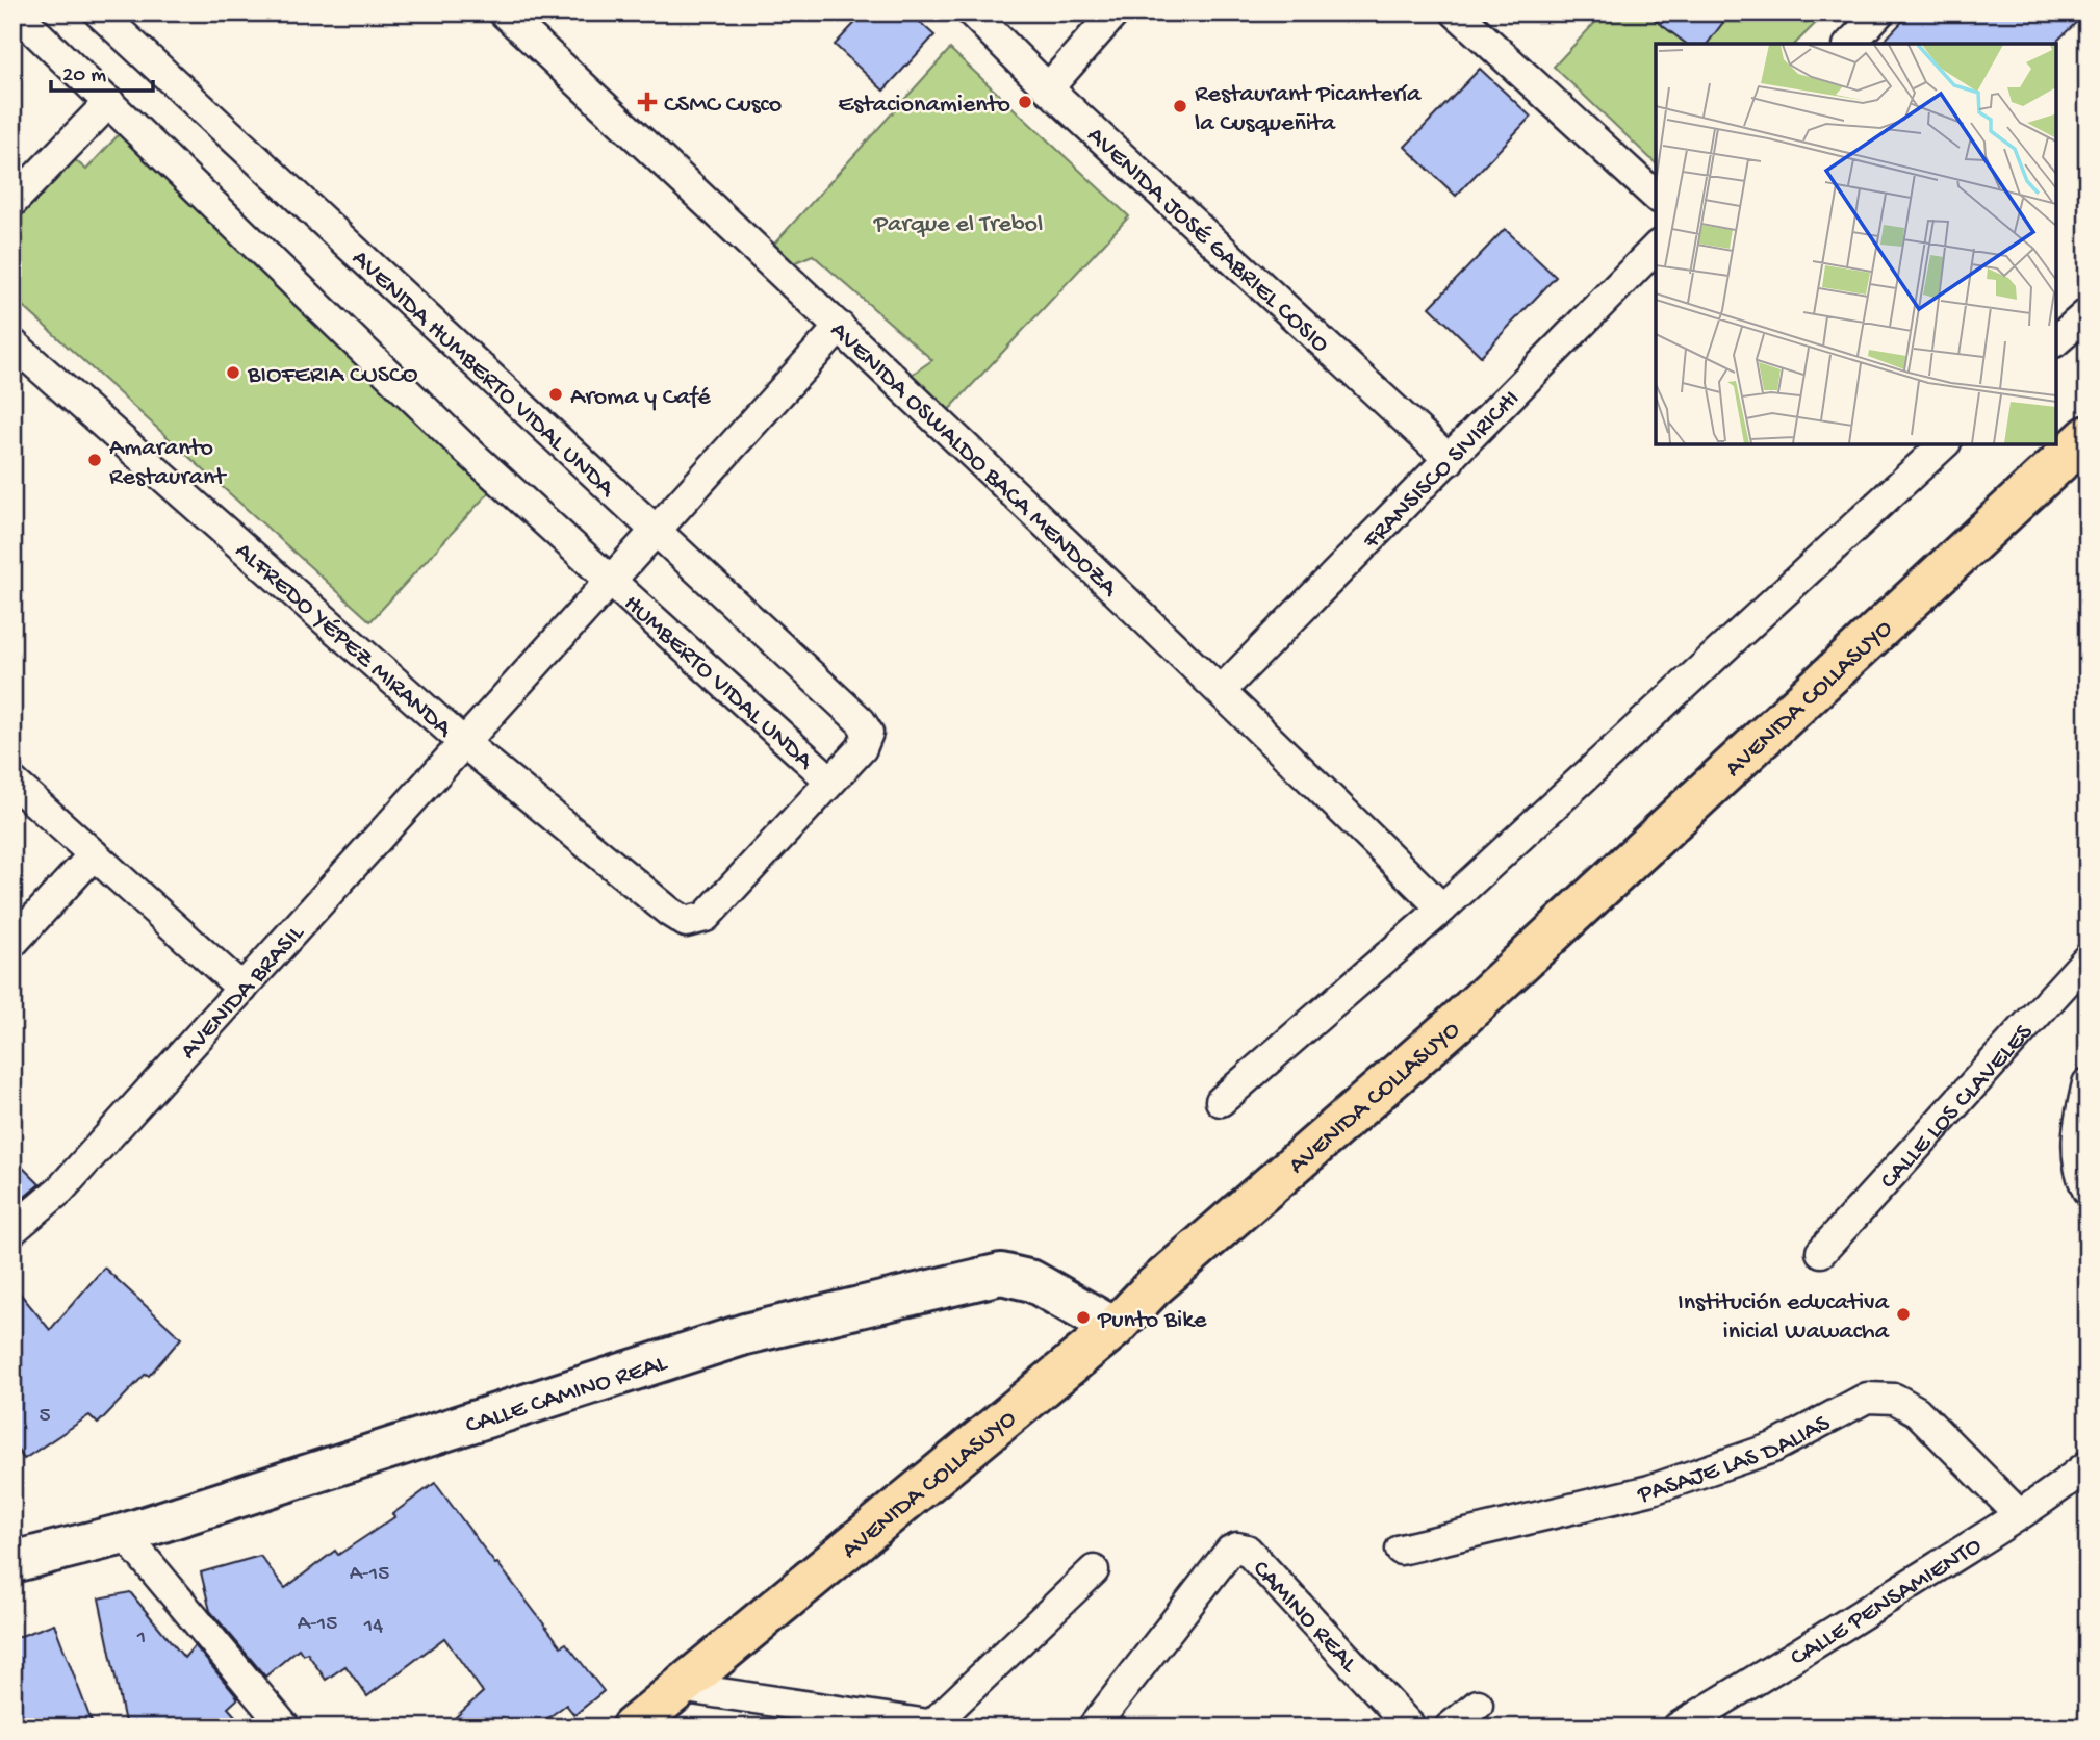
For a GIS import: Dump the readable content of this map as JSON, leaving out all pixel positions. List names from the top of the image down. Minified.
{"streets":{"main road":["AVENIDA COLLASUYO"],"street":["AVENIDA JOSÉ GABRIEL COSIO","AVENIDA HUMBERTO VIDAL UNDA","AVENIDA OSWALDO BACA MENDOZA","FRANSISCO SIVIRICHI","ALFREDO YÉPEZ MIRANDA","HUMBERTO VIDAL UNDA","AVENIDA BRASIL","CALLE LOS CLAVELES","CALLE CAMINO REAL","PASAJE LAS DALIAS","CALLE PENSAMIENTO","CAMINO REAL"]},"crossings":[["AVENIDA JOSÉ GABRIEL COSIO","FRANSISCO SIVIRICHI"],["AVENIDA HUMBERTO VIDAL UNDA","ALFREDO YÉPEZ MIRANDA"],["AVENIDA HUMBERTO VIDAL UNDA","HUMBERTO VIDAL UNDA"],["AVENIDA HUMBERTO VIDAL UNDA","AVENIDA BRASIL"],["AVENIDA OSWALDO BACA MENDOZA","FRANSISCO SIVIRICHI"],["AVENIDA OSWALDO BACA MENDOZA","AVENIDA BRASIL"],["ALFREDO YÉPEZ MIRANDA","HUMBERTO VIDAL UNDA"],["ALFREDO YÉPEZ MIRANDA","AVENIDA BRASIL"],["HUMBERTO VIDAL UNDA","AVENIDA BRASIL"],["AVENIDA COLLASUYO","CALLE CAMINO REAL"],["PASAJE LAS DALIAS","CALLE PENSAMIENTO"]],"parks":["Parque el Trebol"],"places":{"health":["CSMC Cusco"],"other":["Estacionamiento","Restaurant Picantería la Cusqueñita","BIOFERIA CUSCO","Aroma y Café","Amaranto Restaurant","Institución educativa inicial Wawacha","Punto Bike"]},"house_numbers":["5","A-15","A-15","14","1"],"scale_bar":"20 m"}
